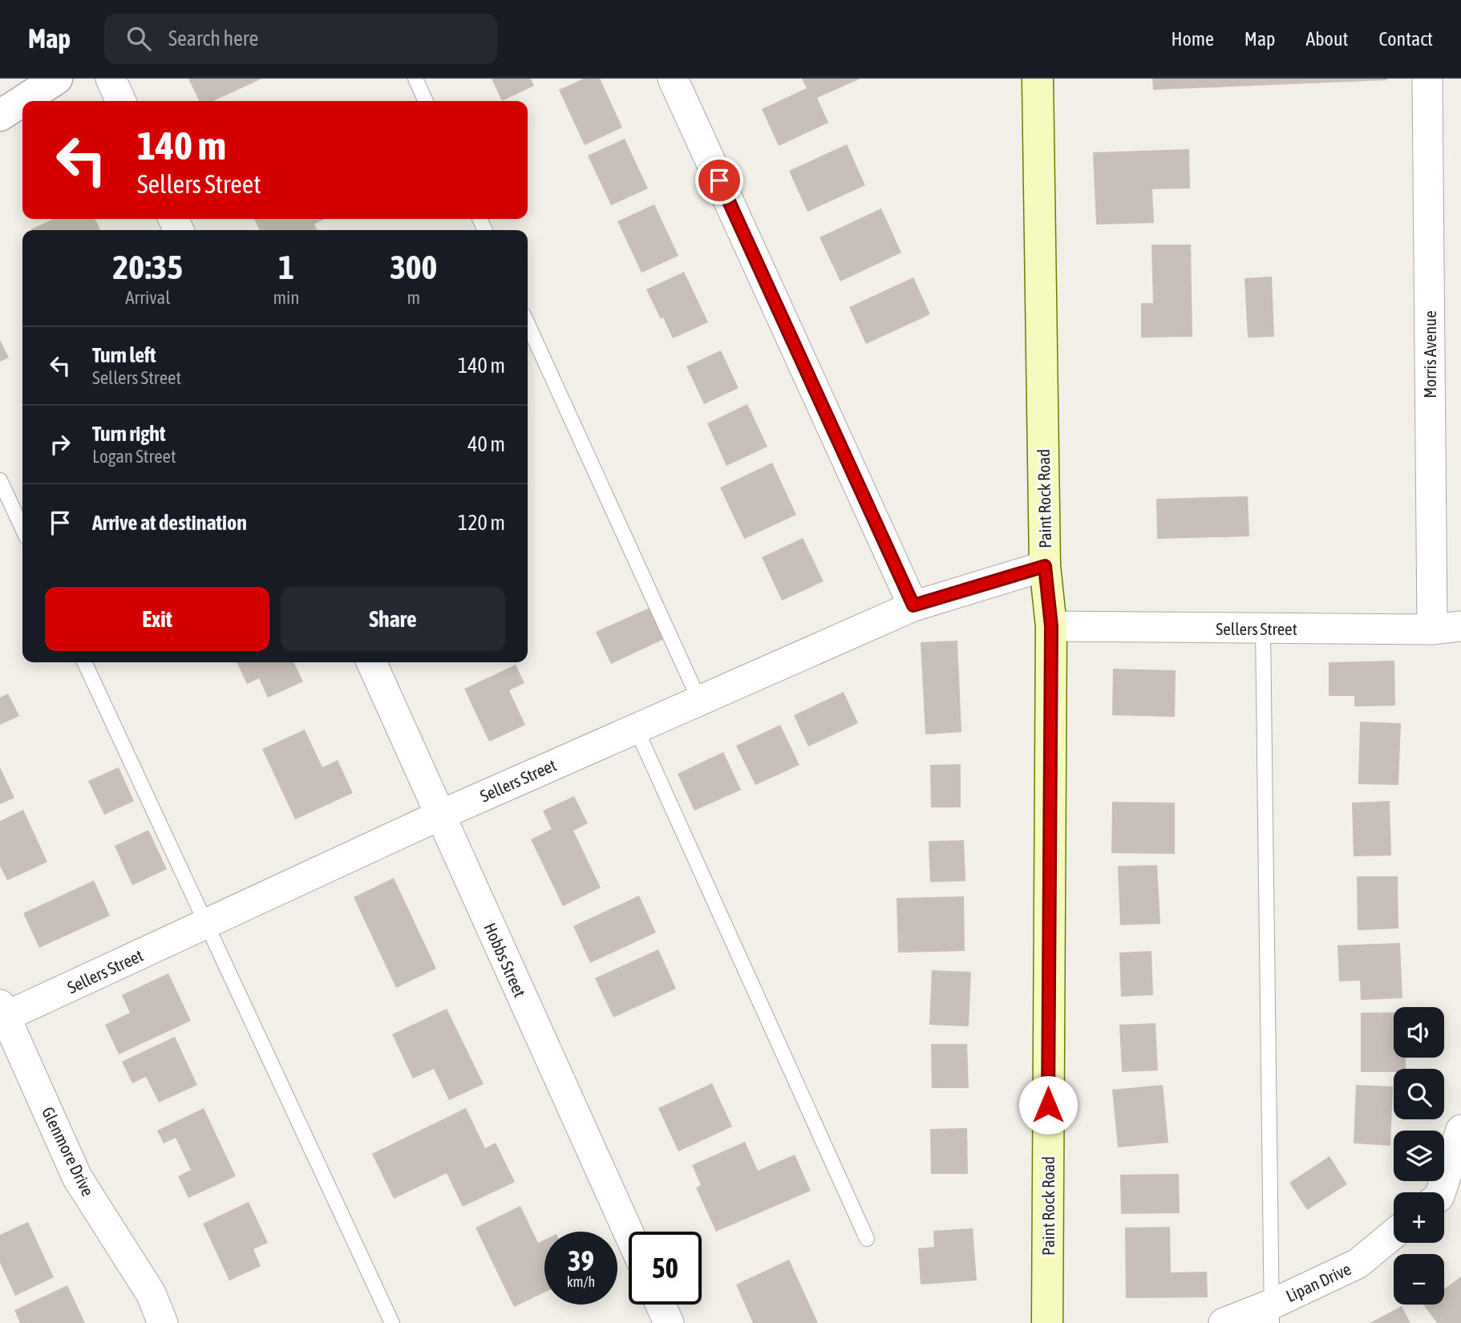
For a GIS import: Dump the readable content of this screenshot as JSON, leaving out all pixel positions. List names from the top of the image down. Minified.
{"streets":{"main road":["Paint Rock Road"],"street":["Morris Avenue","Sellers Street","Hobbs Street","Glenmore Drive","Lipan Drive"]},"crossings":[["Morris Avenue","Sellers Street"],["Paint Rock Road","Sellers Street"],["Sellers Street","Hobbs Street"],["Sellers Street","Glenmore Drive"]],"page":{"header":"Map","search":"Search here","nav":["Home","Map","About","Contact"],"turn":["140 m","Sellers Street"],"eta":["20:35","Arrival","1","min","300","m"],"list":[{"name":"Turn left","note":"Sellers Street","value":"140 m"},{"name":"Turn right","note":"Logan Street","value":"40 m"},{"name":"Arrive at destination","value":"120 m"}],"buttons":["Exit","Share"],"map_buttons":["+","−"],"speed":"39 km/h","limit":"50"}}
